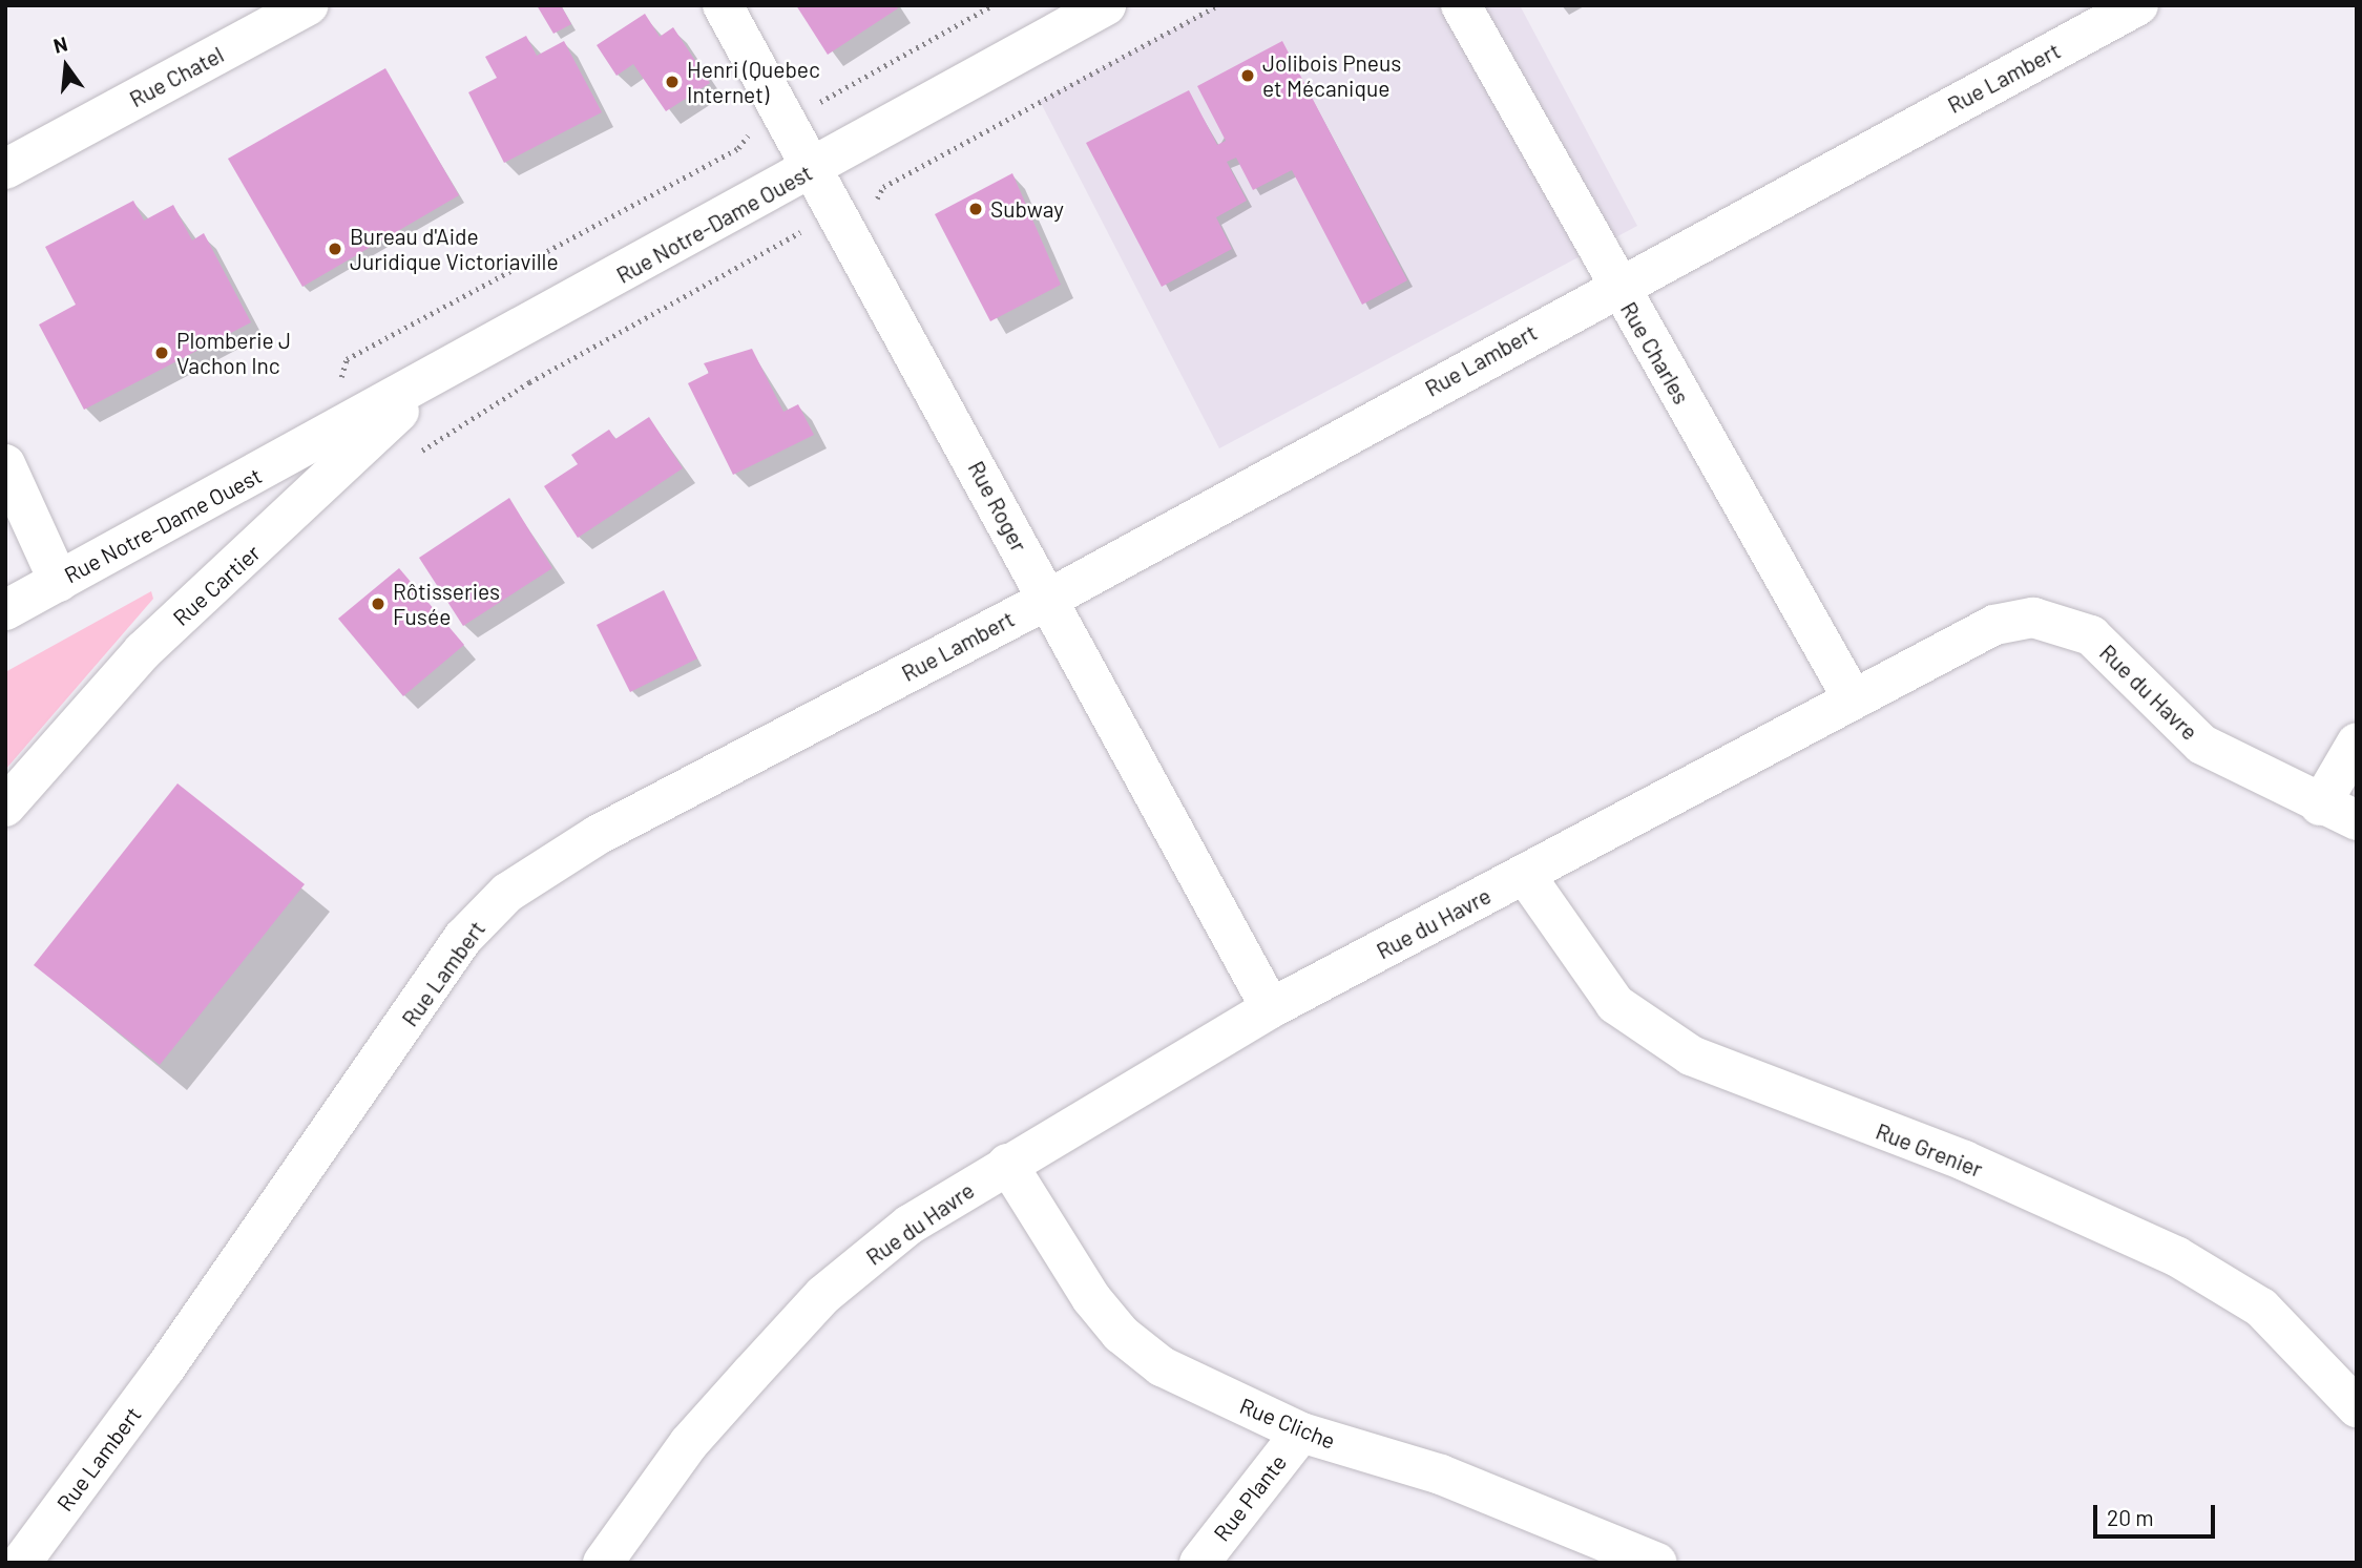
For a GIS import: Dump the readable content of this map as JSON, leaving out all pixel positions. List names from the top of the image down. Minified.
{"streets":{"street":["Rue Chatel","Rue Lambert","Rue Notre-Dame Ouest","Rue Charles","Rue Roger","Rue Cartier","Rue du Havre","Rue Grenier","Rue Cliche","Rue Plante"]},"crossings":[["Rue Lambert","Rue Charles"],["Rue Lambert","Rue Roger"],["Rue Notre-Dame Ouest","Rue Roger"],["Rue Notre-Dame Ouest","Rue Cartier"],["Rue Charles","Rue du Havre"],["Rue Roger","Rue du Havre"],["Rue du Havre","Rue Grenier"],["Rue du Havre","Rue Cliche"],["Rue Cliche","Rue Plante"]],"places":["Jolibois Pneus et Mécanique","Henri (Quebec Internet)","Subway","Bureau d'Aide Juridique Victoriaville","Plomberie J Vachon Inc","Rôtisseries Fusée"],"scale_bar":"20 m","north":"top"}
